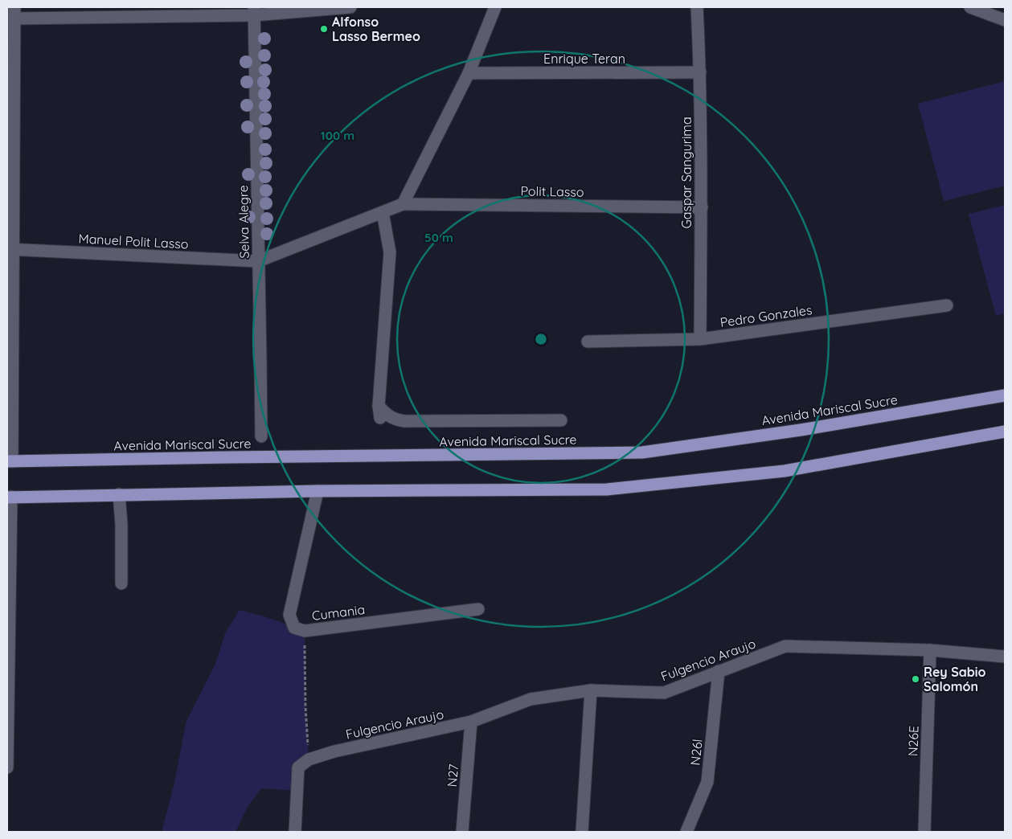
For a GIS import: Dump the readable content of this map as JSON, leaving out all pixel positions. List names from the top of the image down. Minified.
{"streets":{"main road":["Avenida Mariscal Sucre"],"street":["Enrique Teran","Gaspar Sangurima","Polit Lasso","Selva Alegre","Manuel Polit Lasso","Pedro Gonzales","Cumania","Fulgencio Araujo","N26E","N26l","N27"]},"crossings":[["Enrique Teran","Gaspar Sangurima"],["Gaspar Sangurima","Polit Lasso"],["Gaspar Sangurima","Pedro Gonzales"],["Polit Lasso","Selva Alegre"],["Polit Lasso","Manuel Polit Lasso"],["Selva Alegre","Manuel Polit Lasso"],["Fulgencio Araujo","N26E"],["Fulgencio Araujo","N26l"],["Fulgencio Araujo","N27"]],"places":["Alfonso Lasso Bermeo","Rey Sabio Salomón"],"rings":["100 m","50 m"]}
